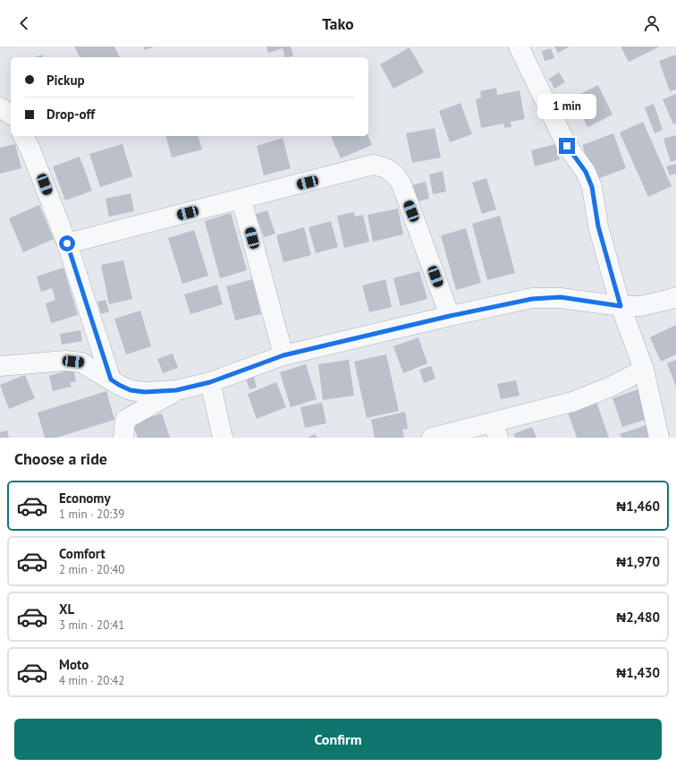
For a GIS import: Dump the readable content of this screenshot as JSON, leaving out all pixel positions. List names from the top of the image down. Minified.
{"page":{"header":"Tako","banner":["Pickup","Drop-off"],"bubble":"1 min","heading":"Choose a ride","list":[{"name":"Economy","note":"1 min · 20:39","value":"₦1,460"},{"name":"Comfort","note":"2 min · 20:40","value":"₦1,970"},{"name":"XL","note":"3 min · 20:41","value":"₦2,480"},{"name":"Moto","note":"4 min · 20:42","value":"₦1,430"}],"buttons":"Confirm"}}
